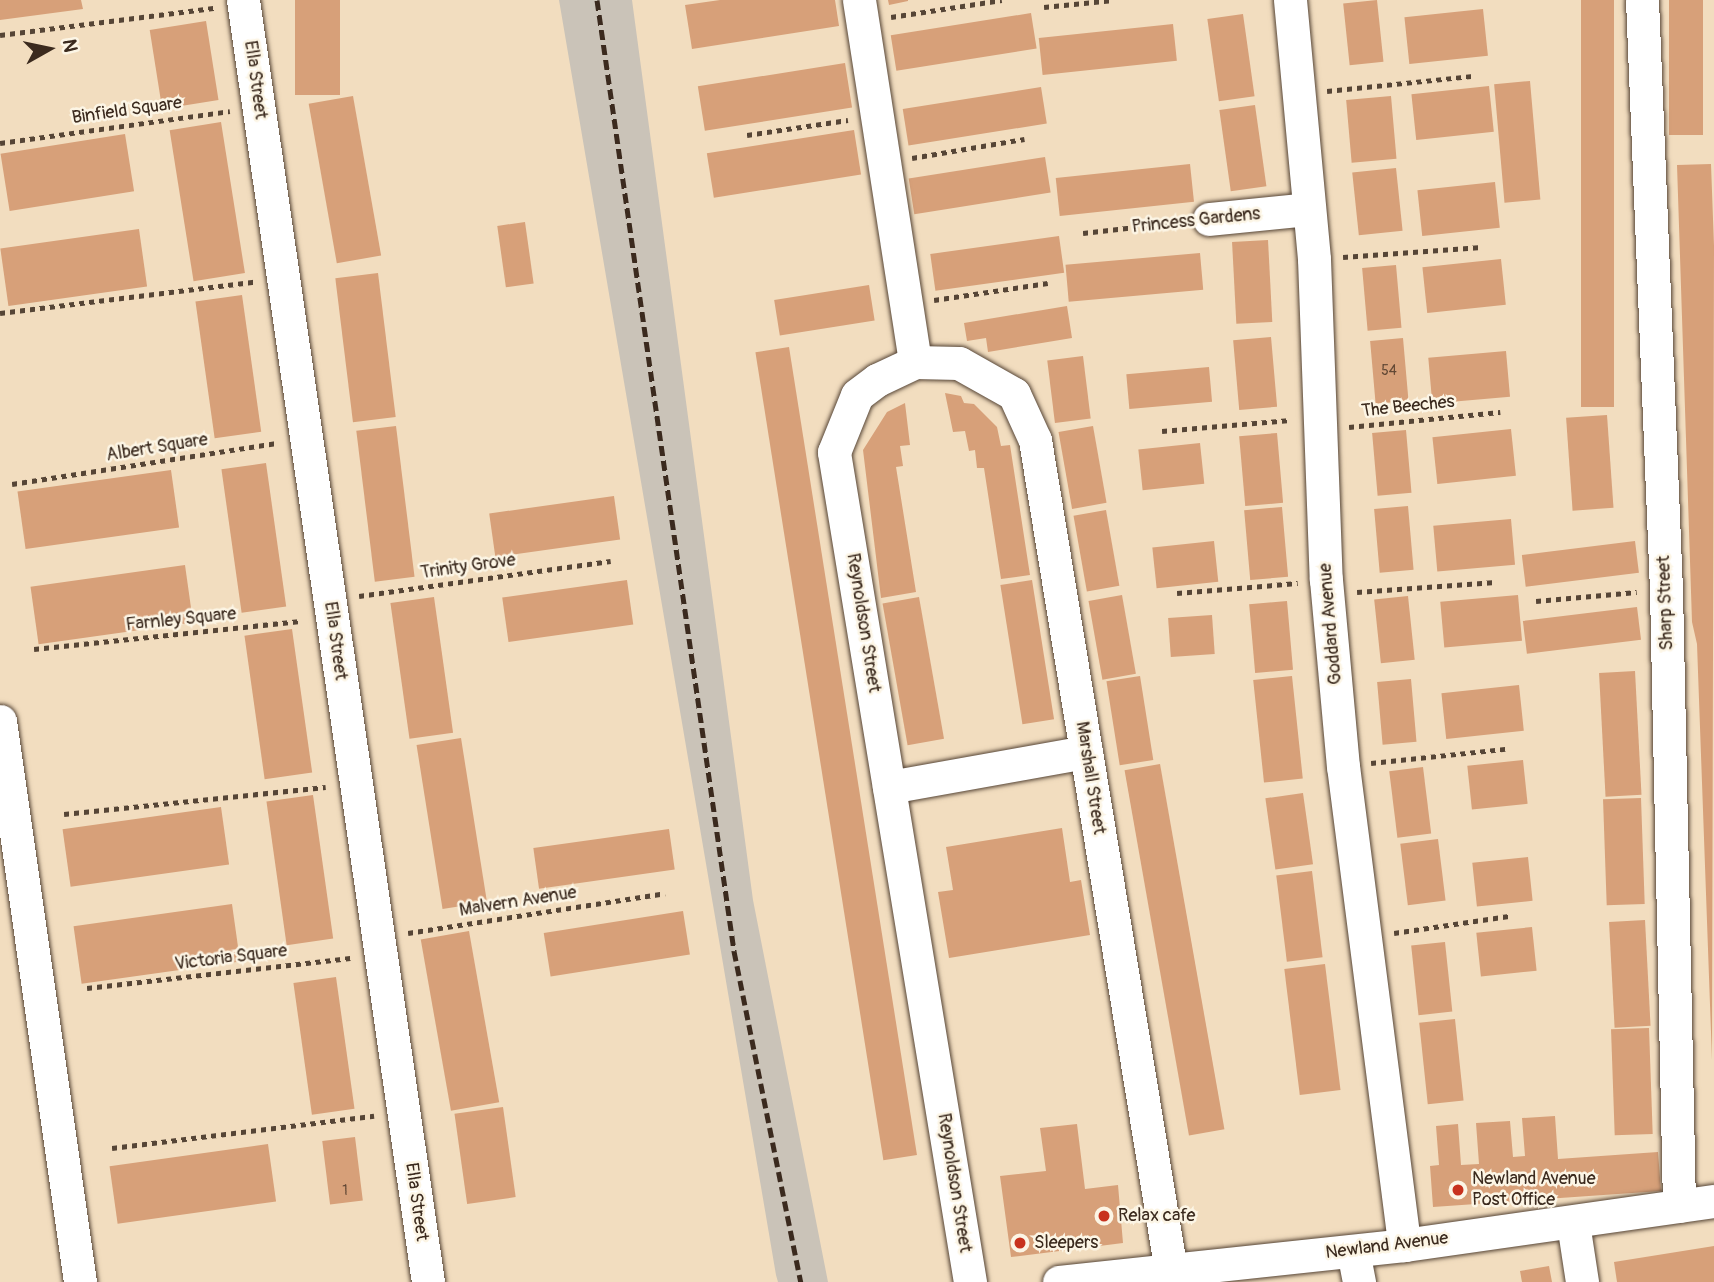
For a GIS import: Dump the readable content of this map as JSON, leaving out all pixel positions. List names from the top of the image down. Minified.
{"streets":{"street":["Ella Street","Princess Gardens","Sharp Street","Reynoldson Street","Goddard Avenue","Marshall Street","Newland Avenue"],"path":["Binfield Square","The Beeches","Albert Square","Trinity Grove","Farnley Square","Malvern Avenue","Victoria Square"]},"crossings":[["Ella Street","Binfield Square"],["Ella Street","Albert Square"],["Ella Street","Trinity Grove"],["Ella Street","Farnley Square"],["Ella Street","Malvern Avenue"],["Ella Street","Victoria Square"],["Princess Gardens","Goddard Avenue"],["The Beeches","Goddard Avenue"],["Trinity Grove","Farnley Square"],["Sharp Street","Newland Avenue"],["Reynoldson Street","Marshall Street"],["Goddard Avenue","Newland Avenue"],["Marshall Street","Newland Avenue"],["Malvern Avenue","Victoria Square"]],"places":["Newland Avenue Post Office","Relax cafe","Sleepers"],"house_numbers":["54","1"],"north":"right"}
